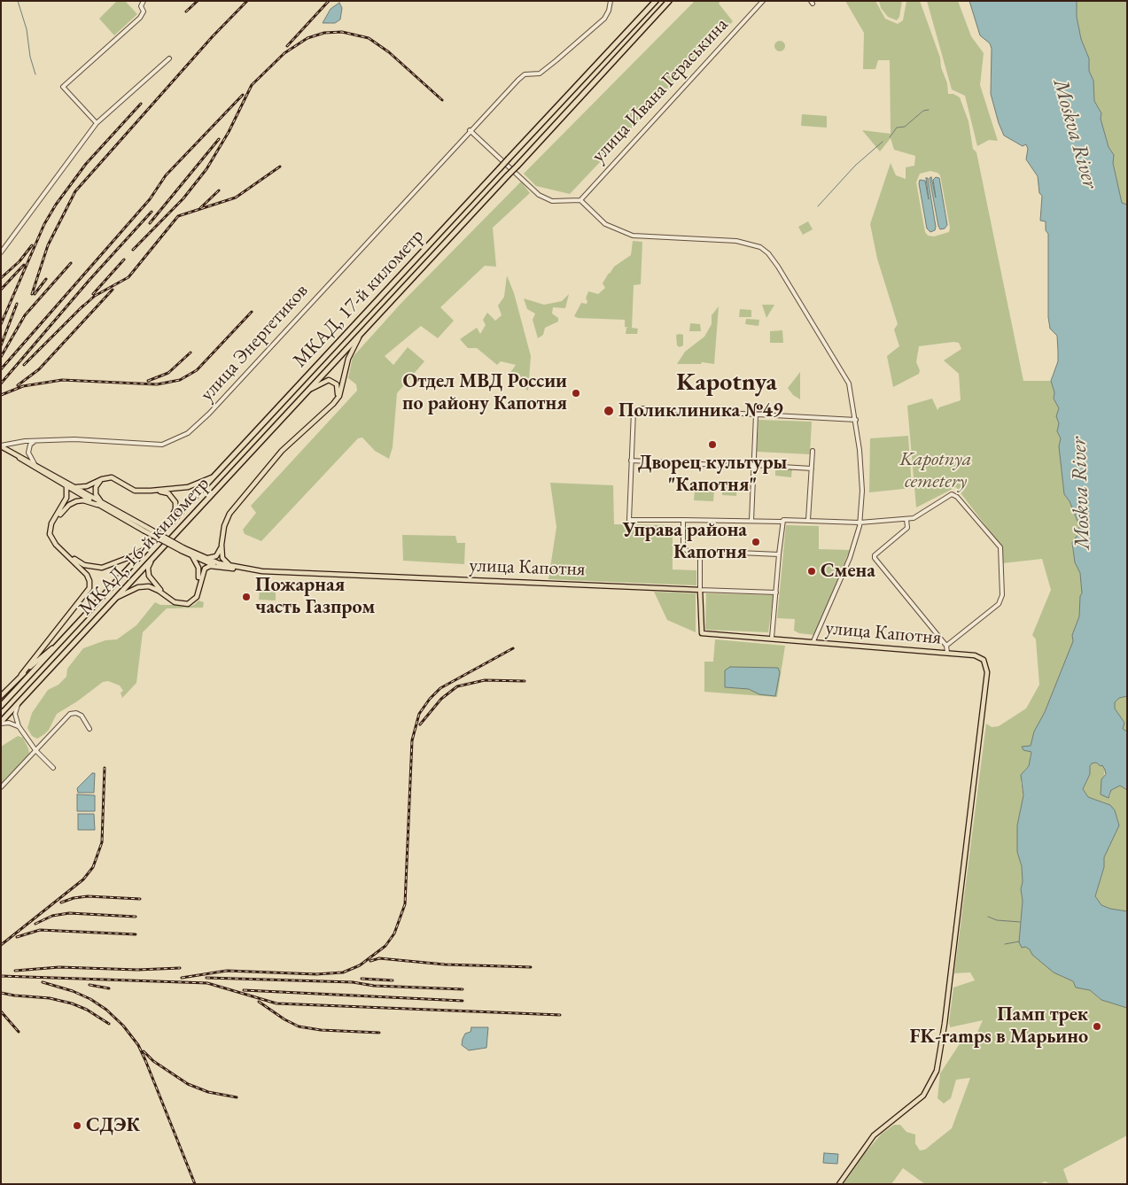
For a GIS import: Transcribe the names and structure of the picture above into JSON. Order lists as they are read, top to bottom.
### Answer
{
  "streets": {
    "highway": ["МКАД, 17-й километр", "МКАД, 16-й километр"],
    "main road": ["улица Капотня"],
    "street": ["улица Ивана Гераськина", "улица Энергетиков"]
  },
  "crossings": [
    ["МКАД, 17-й километр", "МКАД, 16-й километр"]
  ],
  "districts": ["Kapotnya"],
  "water": ["Moskva River"],
  "parks": ["Kapotnya cemetery"],
  "places": [
    "Отдел МВД России по району Капотня",
    "Поликлиника №49",
    "Дворец культуры \"Капотня\"",
    "Управа района Капотня",
    "Смена",
    "Пожарная часть Газпром",
    "Памп трек FK-ramps в Марьино",
    "СДЭК"
  ]
}
